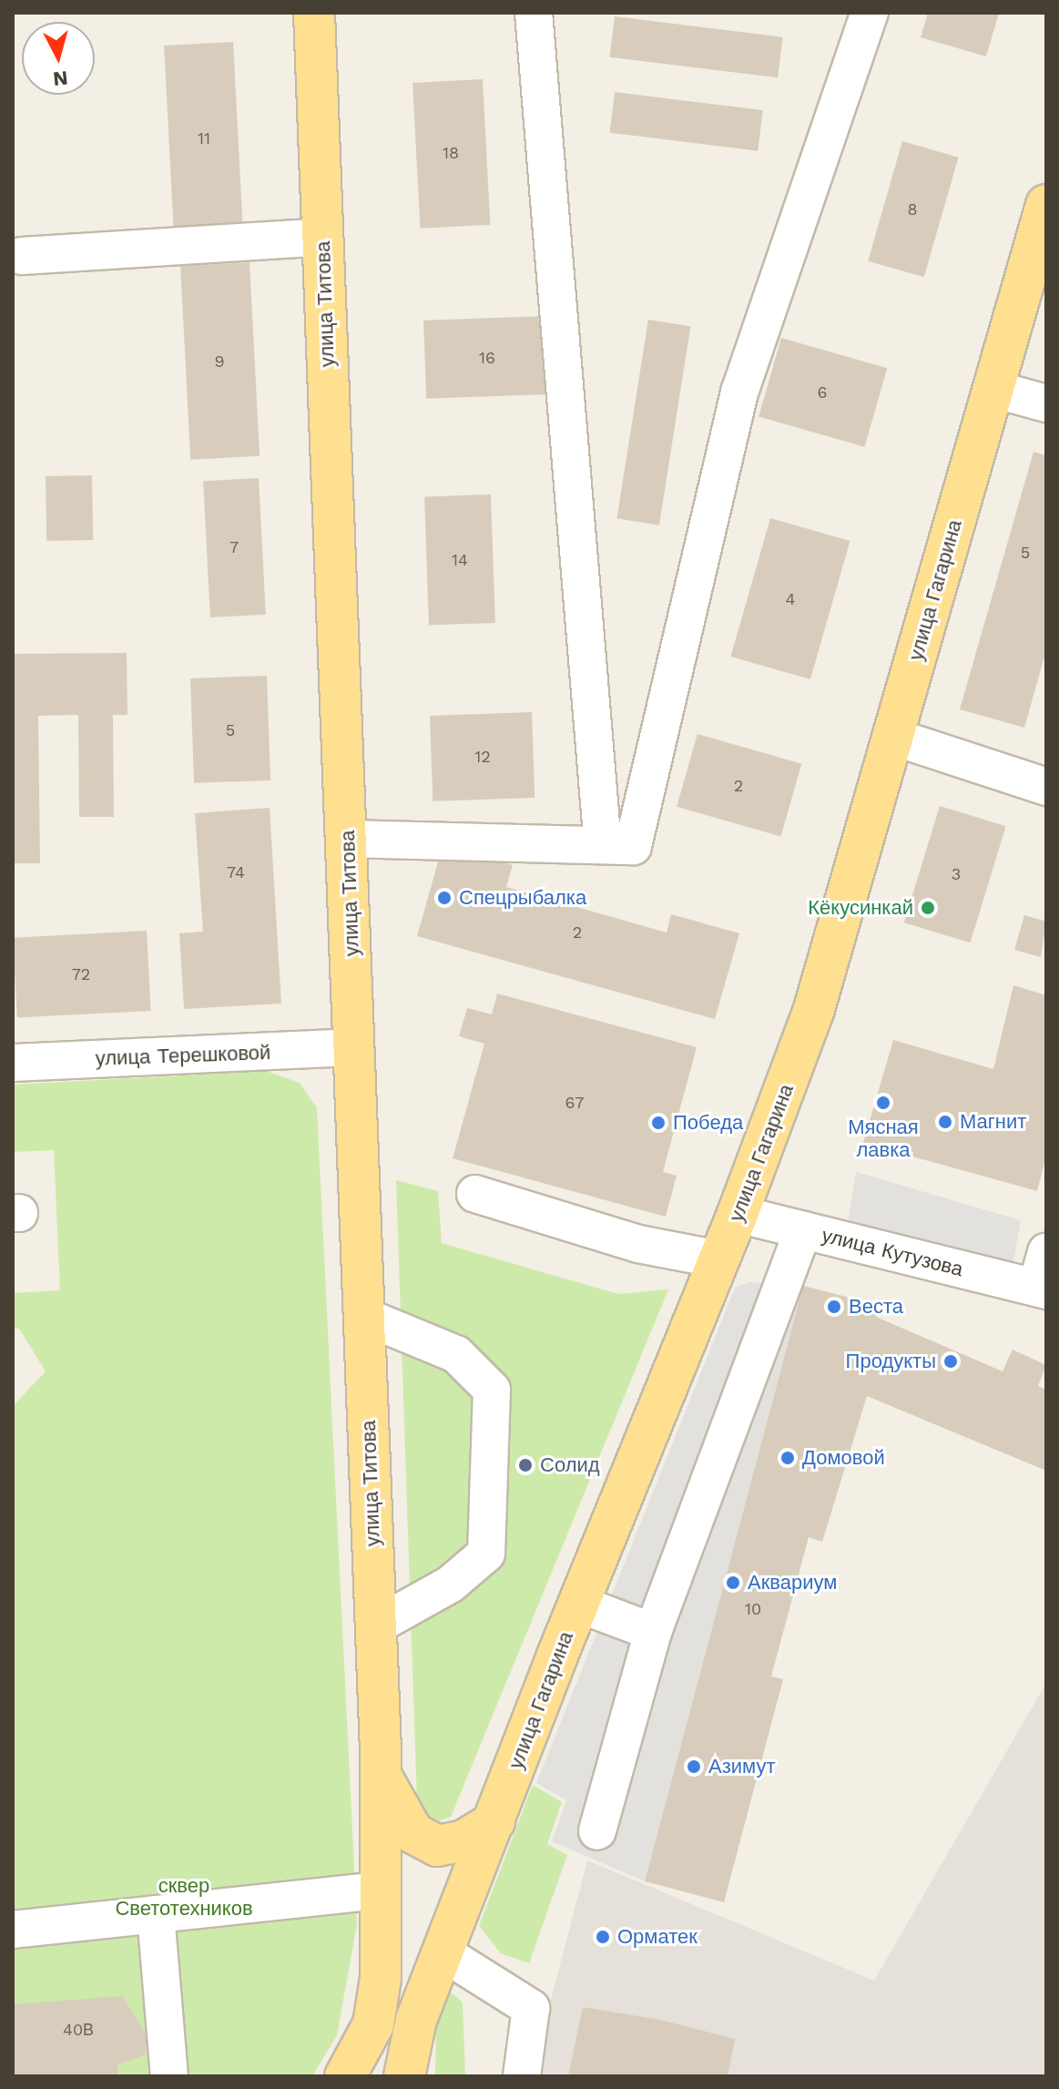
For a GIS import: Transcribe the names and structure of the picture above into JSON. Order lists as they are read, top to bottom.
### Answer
{
  "streets": {
    "main road": ["улица Титова", "улица Гагарина"],
    "street": ["улица Терешковой", "улица Кутузова"]
  },
  "crossings": [
    ["улица Титова", "улица Гагарина"],
    ["улица Титова", "улица Терешковой"],
    ["улица Гагарина", "улица Кутузова"]
  ],
  "parks": ["сквер Светотехников"],
  "places": [
    "Спецрыбалка",
    "Кёкусинкай",
    "Мясная лавка",
    "Магнит",
    "Победа",
    "Веста",
    "Продукты",
    "Домовой",
    "Солид",
    "Аквариум",
    "Азимут",
    "Орматек"
  ],
  "house_numbers": [
    "11",
    "18",
    "8",
    "16",
    "9",
    "6",
    "7",
    "5",
    "14",
    "4",
    "5",
    "12",
    "2",
    "74",
    "3",
    "2",
    "72",
    "67",
    "10",
    "40В"
  ],
  "north": "bottom"
}
